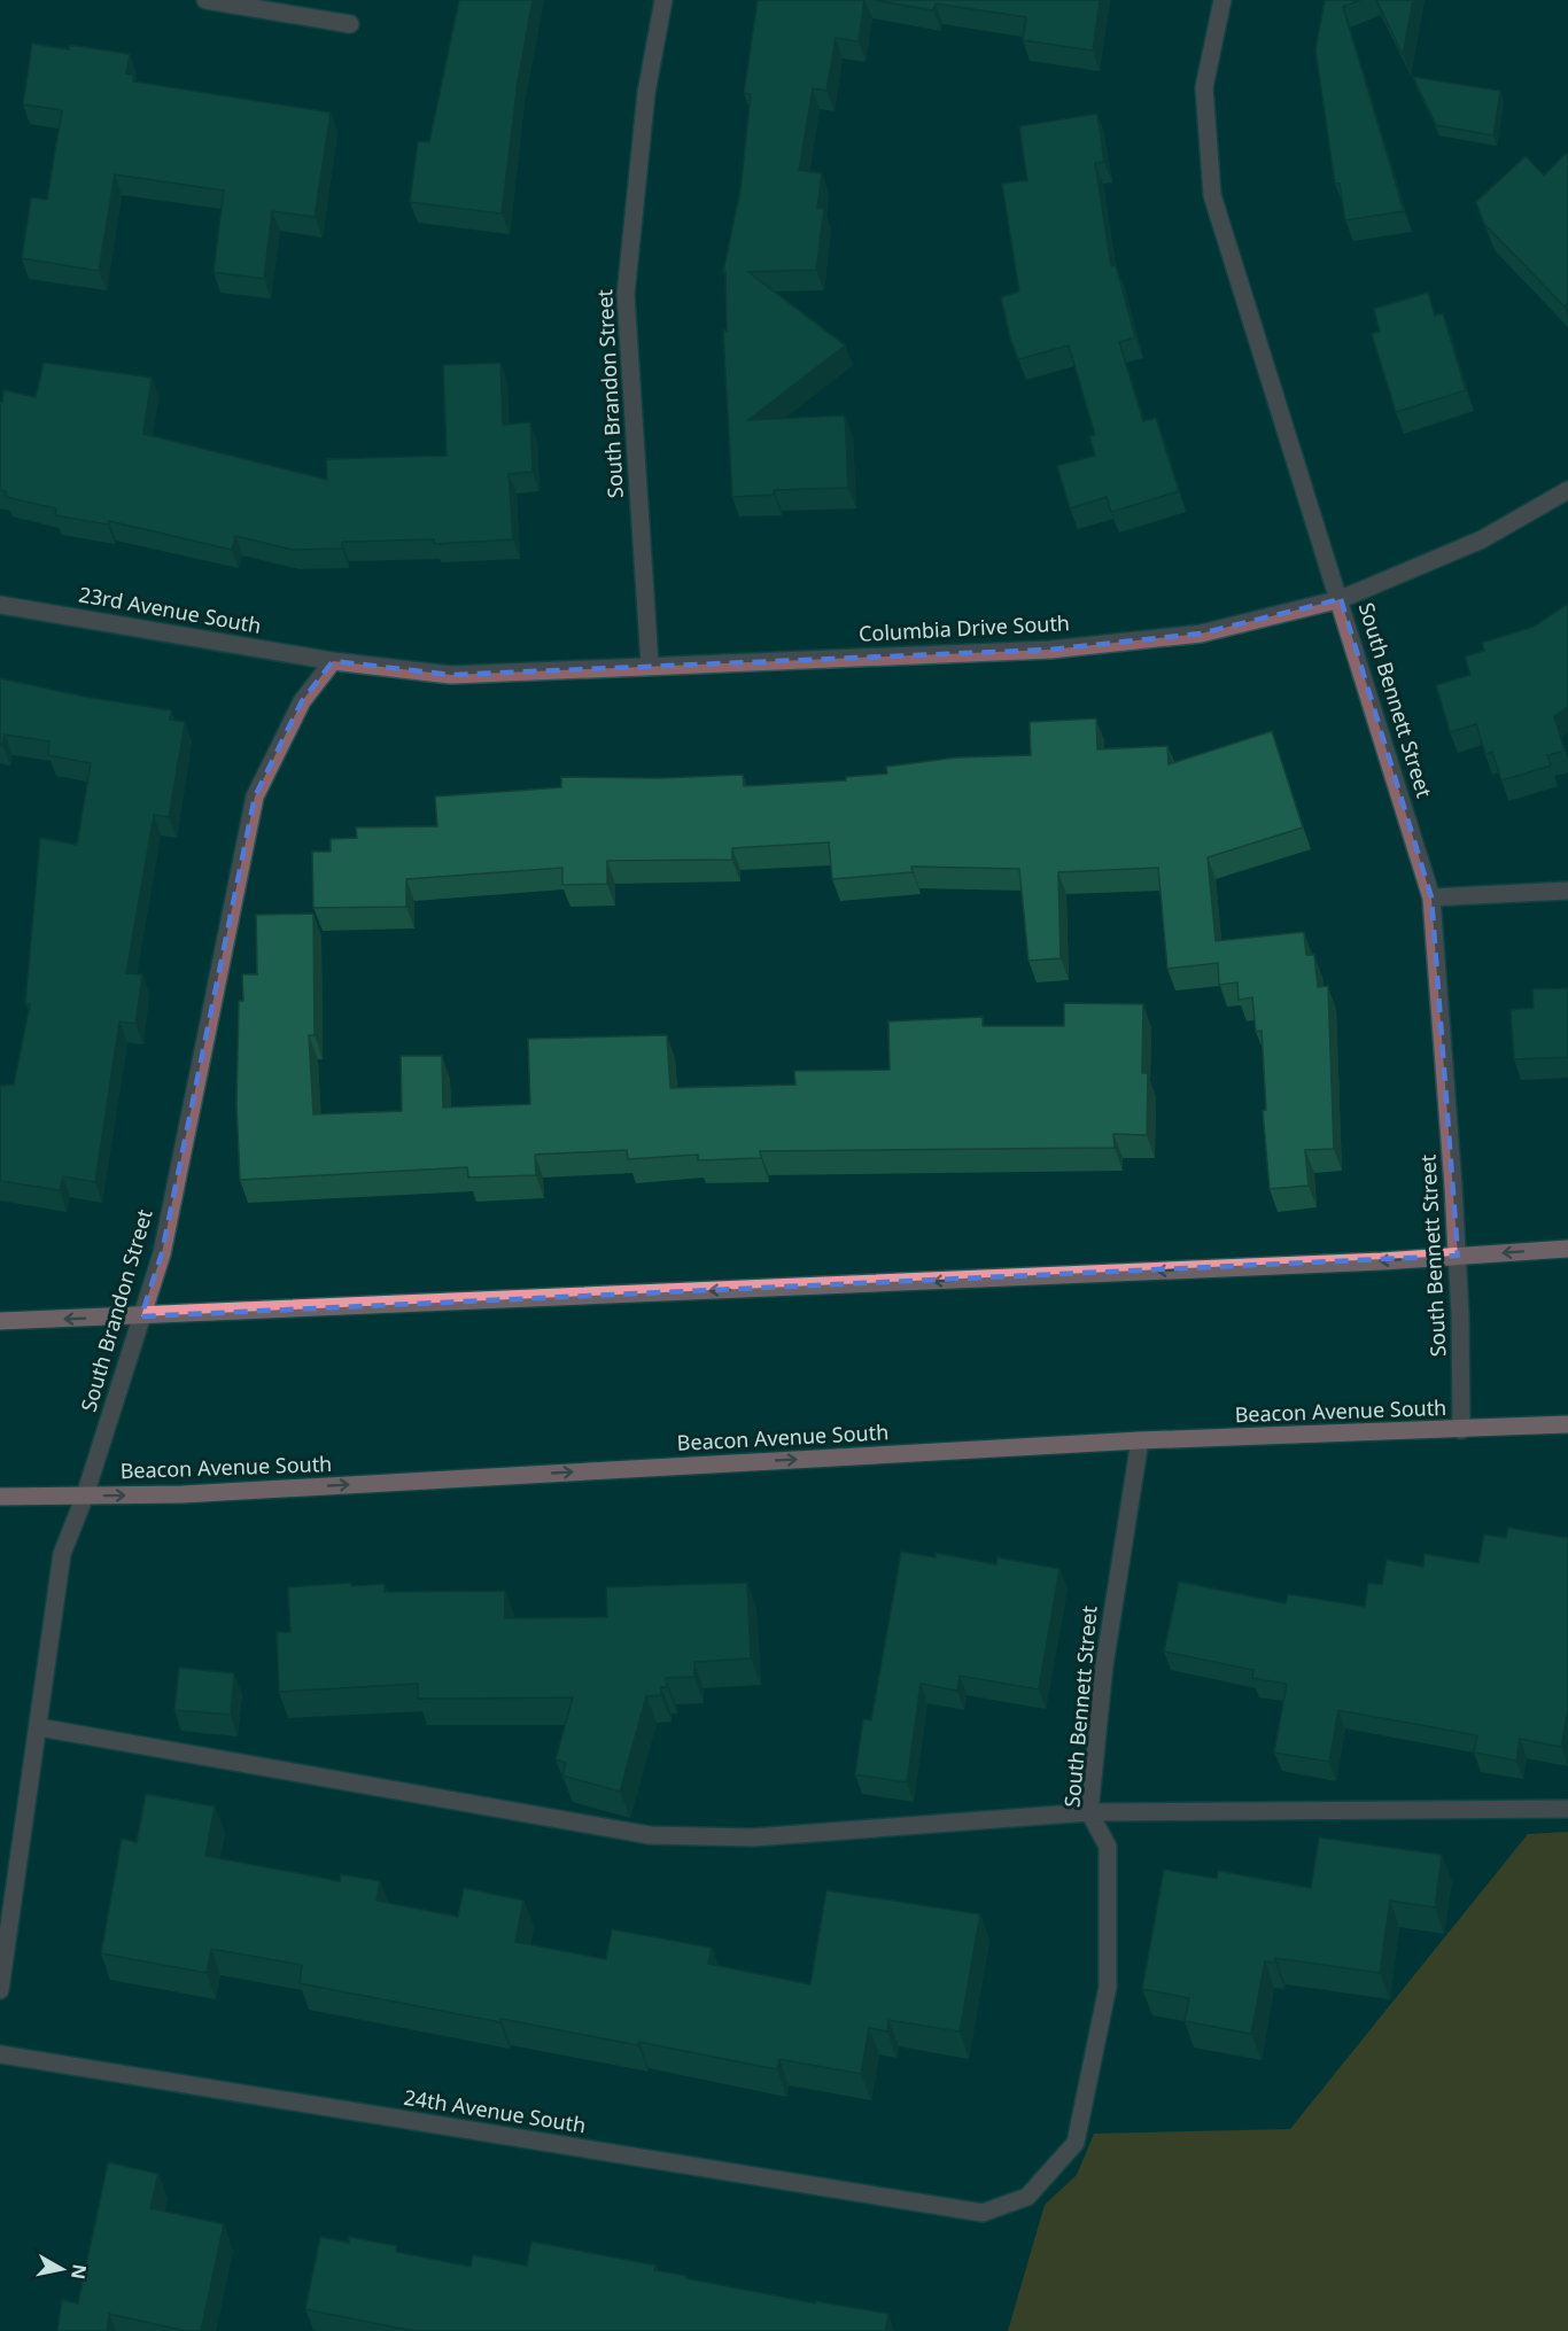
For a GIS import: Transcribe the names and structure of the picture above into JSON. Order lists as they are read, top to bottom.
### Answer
{
  "streets": {
    "main road": ["Beacon Avenue South"],
    "street": [
      "South Brandon Street",
      "23rd Avenue South",
      "Columbia Drive South",
      "South Bennett Street",
      "24th Avenue South"
    ]
  },
  "crossings": [
    ["South Brandon Street", "23rd Avenue South"],
    ["South Brandon Street", "Columbia Drive South"],
    ["South Brandon Street", "Beacon Avenue South"],
    ["23rd Avenue South", "Columbia Drive South"],
    ["Columbia Drive South", "South Bennett Street"],
    ["South Bennett Street", "Beacon Avenue South"],
    ["South Bennett Street", "24th Avenue South"]
  ],
  "one_way": ["Beacon Avenue South"],
  "north": "right"
}
